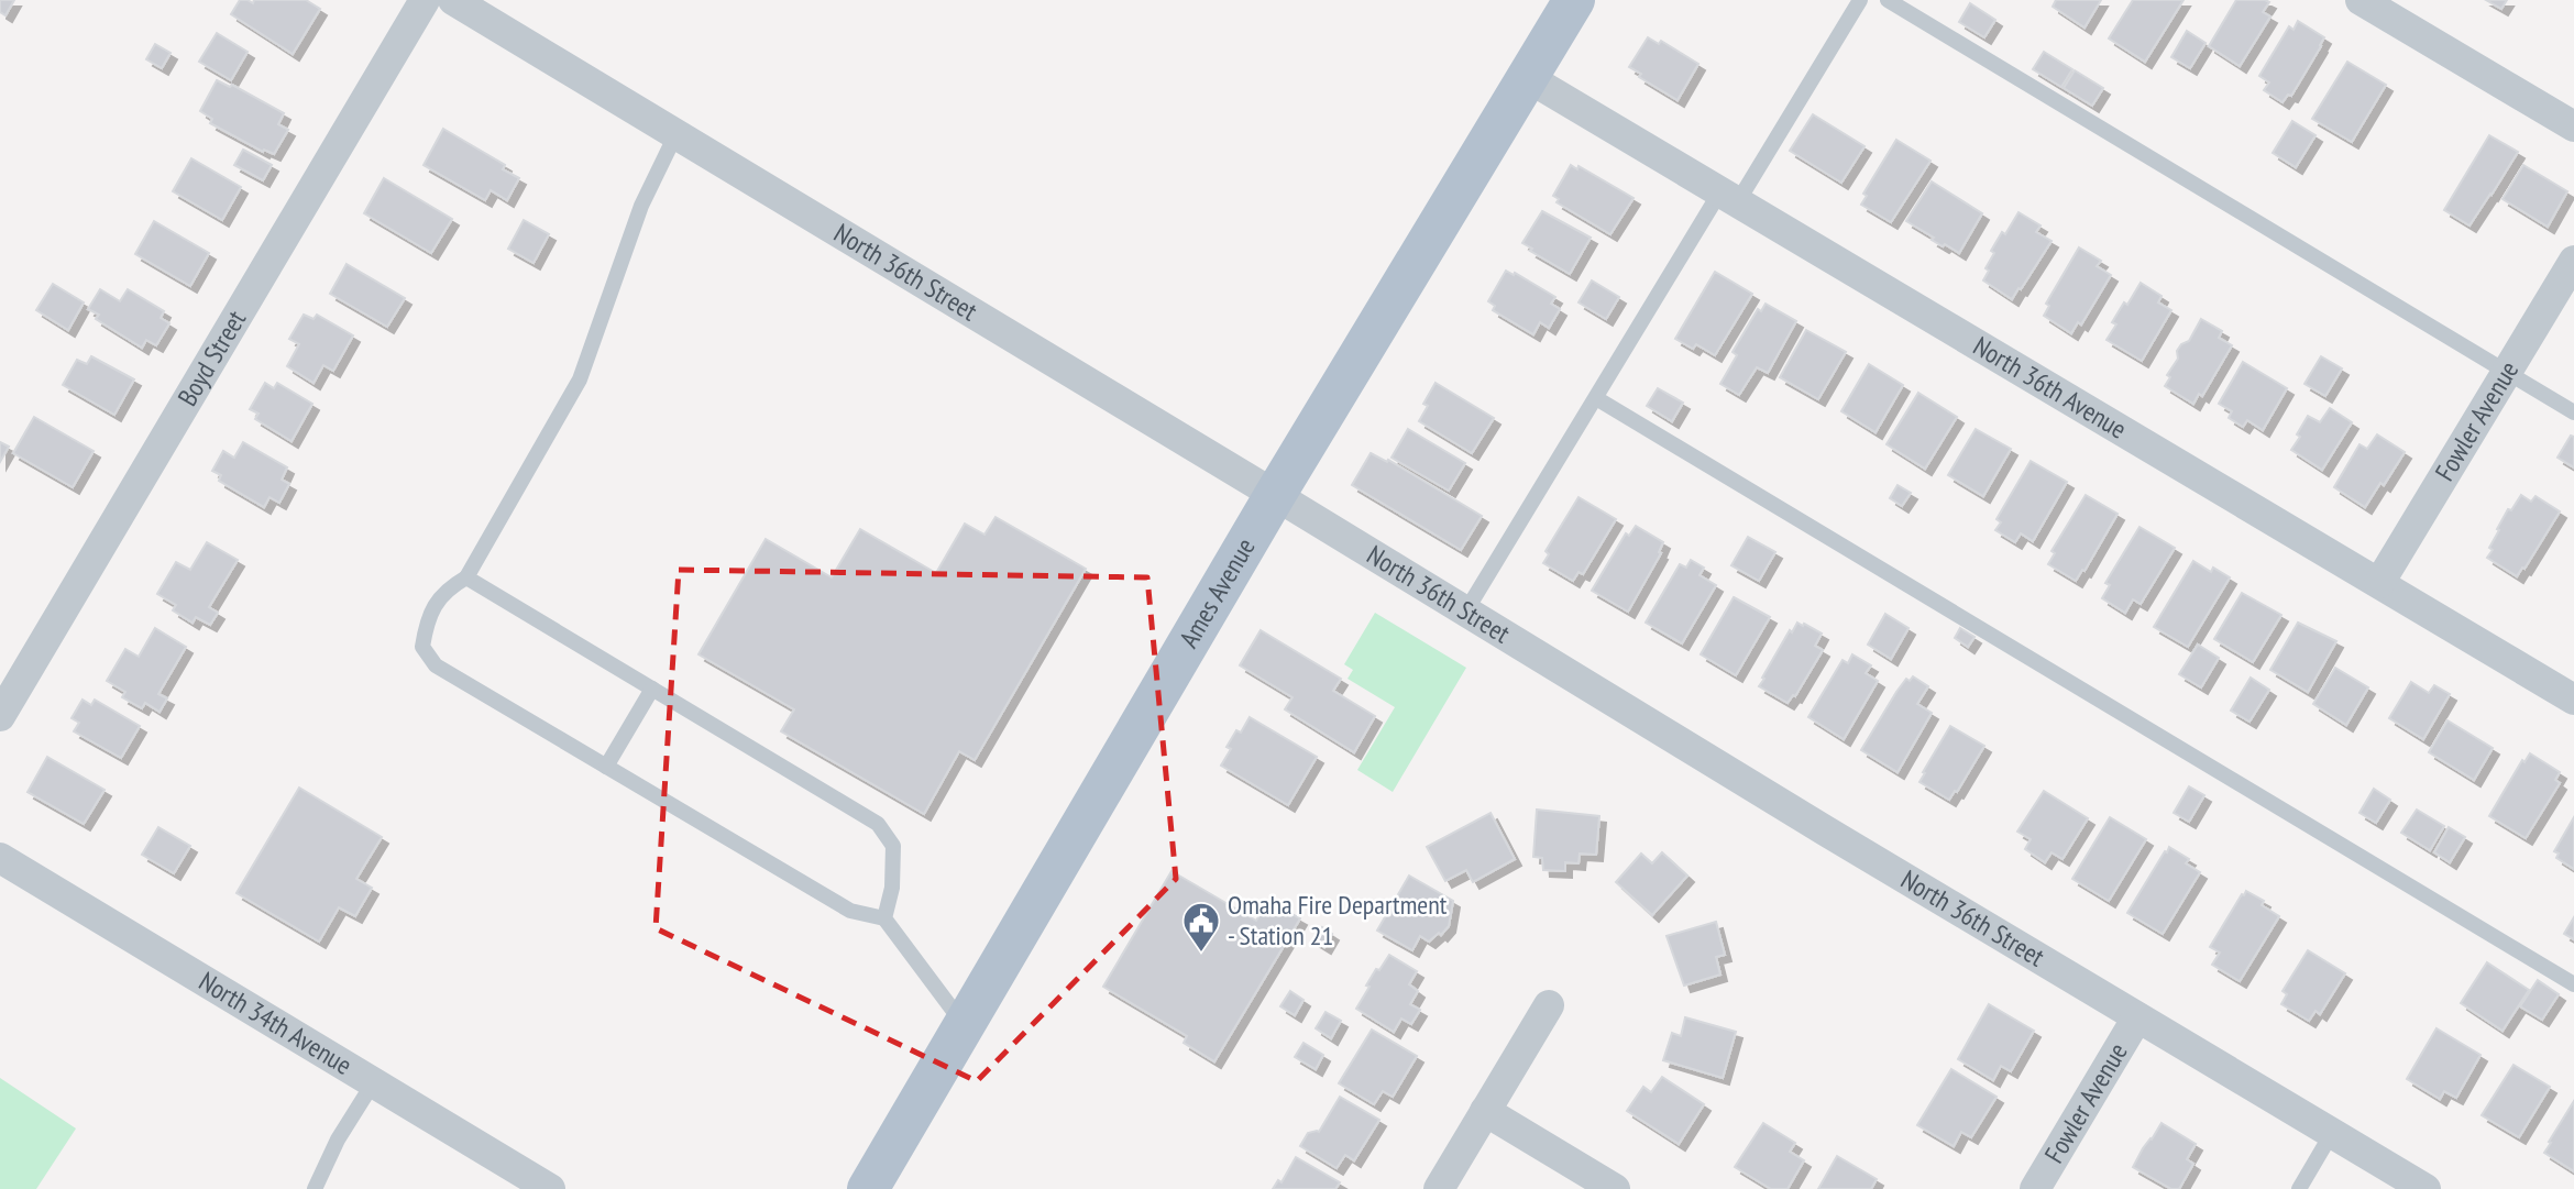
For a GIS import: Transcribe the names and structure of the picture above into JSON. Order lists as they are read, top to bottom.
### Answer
{
  "streets": {
    "main road": ["Ames Avenue"],
    "street": [
      "North 36th Street",
      "Boyd Street",
      "North 36th Avenue",
      "Fowler Avenue",
      "North 34th Avenue"
    ]
  },
  "crossings": [
    ["North 36th Street", "Fowler Avenue"],
    ["North 36th Street", "Ames Avenue"],
    ["North 36th Avenue", "Fowler Avenue"],
    ["North 36th Avenue", "Ames Avenue"]
  ],
  "places": {
    "public building": ["Omaha Fire Department - Station 21"]
  }
}
